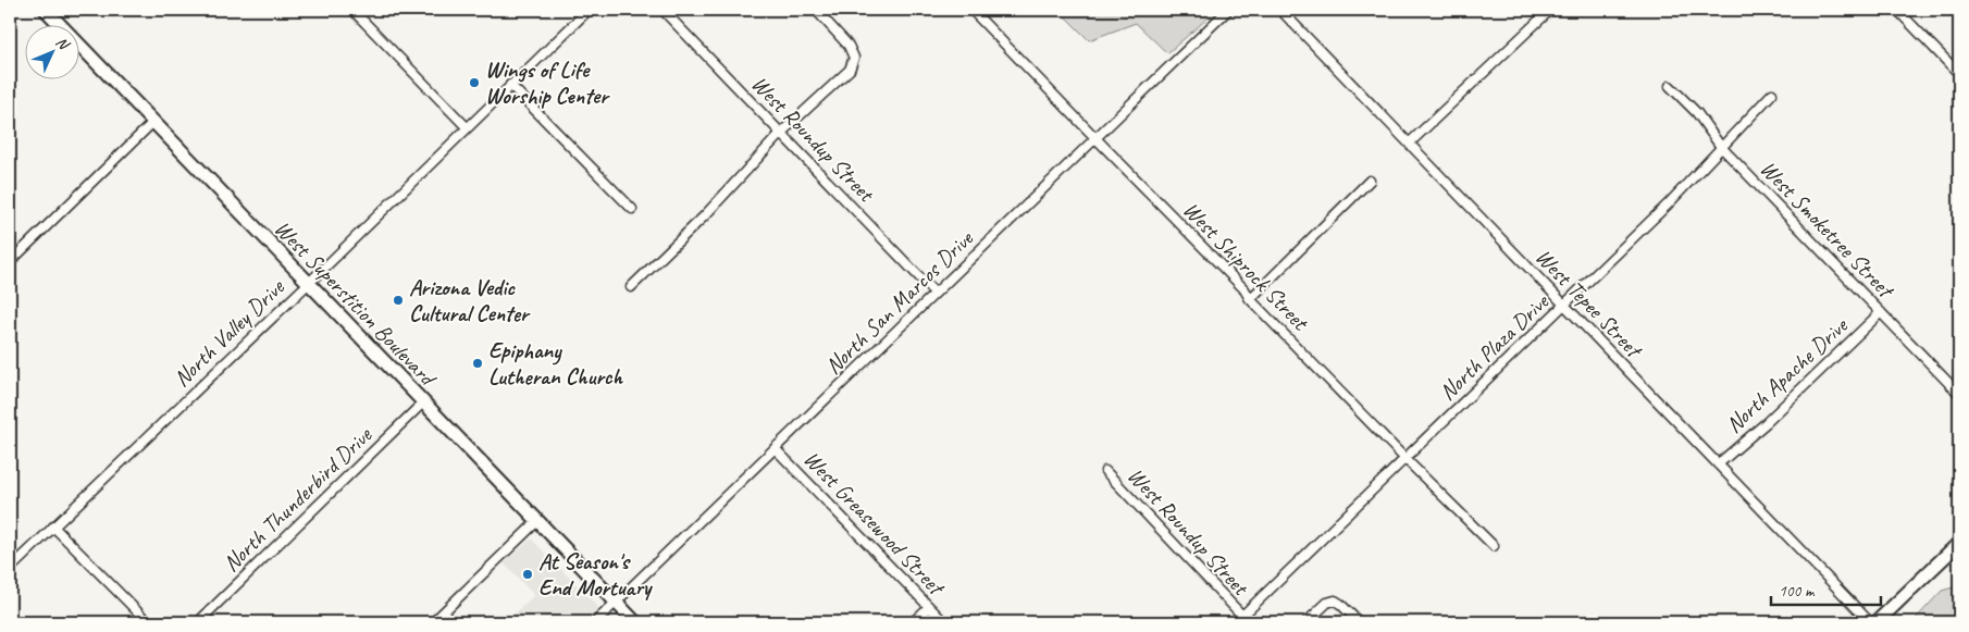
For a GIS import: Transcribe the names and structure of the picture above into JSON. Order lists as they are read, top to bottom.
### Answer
{
  "streets": {
    "main road": ["West Superstition Boulevard"],
    "street": [
      "West Roundup Street",
      "West Smoketree Street",
      "West Shiprock Street",
      "North San Marcos Drive",
      "West Tepee Street",
      "North Valley Drive",
      "North Plaza Drive",
      "North Apache Drive",
      "North Thunderbird Drive",
      "West Greasewood Street"
    ]
  },
  "crossings": [
    ["West Roundup Street", "North San Marcos Drive"],
    ["West Roundup Street", "North Plaza Drive"],
    ["West Smoketree Street", "North Plaza Drive"],
    ["West Smoketree Street", "North Apache Drive"],
    ["West Shiprock Street", "North San Marcos Drive"],
    ["West Shiprock Street", "North Plaza Drive"],
    ["West Superstition Boulevard", "North San Marcos Drive"],
    ["West Superstition Boulevard", "North Valley Drive"],
    ["West Superstition Boulevard", "North Thunderbird Drive"],
    ["North San Marcos Drive", "West Greasewood Street"],
    ["West Tepee Street", "North Plaza Drive"],
    ["West Tepee Street", "North Apache Drive"]
  ],
  "places": [
    "Wings of Life Worship Center",
    "Arizona Vedic Cultural Center",
    "Epiphany Lutheran Church",
    "At Season's End Mortuary"
  ],
  "scale_bar": "100 m",
  "north": "top right"
}
